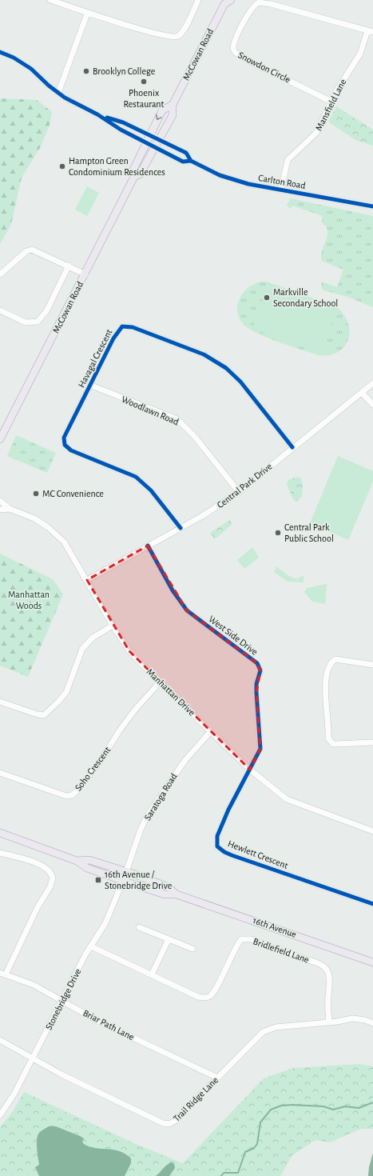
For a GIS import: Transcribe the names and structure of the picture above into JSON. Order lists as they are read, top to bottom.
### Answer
{
  "streets": {
    "main road": ["McCowan Road", "16th Avenue"],
    "street": [
      "Snowdon Circle",
      "Mansfield Lane",
      "Carlton Road",
      "Havagal Crescent",
      "Woodlawn Road",
      "Central Park Drive",
      "West Side Drive",
      "Manhattan Drive",
      "Soho Crescent",
      "Saratoga Road",
      "Hewlett Crescent",
      "Bridlefield Lane",
      "Stonebridge Drive",
      "Briar Path Lane",
      "Trail Ridge Lane"
    ]
  },
  "crossings": [
    ["McCowan Road", "Carlton Road"],
    ["Snowdon Circle", "Mansfield Lane"],
    ["Mansfield Lane", "Carlton Road"],
    ["Havagal Crescent", "Woodlawn Road"],
    ["Havagal Crescent", "Central Park Drive"],
    ["Woodlawn Road", "Central Park Drive"],
    ["Central Park Drive", "West Side Drive"],
    ["Central Park Drive", "Manhattan Drive"],
    ["West Side Drive", "Manhattan Drive"],
    ["West Side Drive", "Hewlett Crescent"],
    ["Manhattan Drive", "Soho Crescent"],
    ["Manhattan Drive", "Saratoga Road"],
    ["Manhattan Drive", "Hewlett Crescent"],
    ["Saratoga Road", "16th Avenue"],
    ["Saratoga Road", "Stonebridge Drive"],
    ["16th Avenue", "Stonebridge Drive"],
    ["Bridlefield Lane", "Stonebridge Drive"],
    ["Bridlefield Lane", "Trail Ridge Lane"],
    ["Stonebridge Drive", "Briar Path Lane"],
    ["Stonebridge Drive", "Trail Ridge Lane"],
    ["Briar Path Lane", "Trail Ridge Lane"]
  ],
  "parks": ["Manhattan Woods"],
  "places": {
    "other": [
      "Brooklyn College",
      "Phoenix Restaurant",
      "Hampton Green Condominium Residences",
      "Markville Secondary School",
      "MC Convenience",
      "Central Park Public School"
    ],
    "transit": ["16th Avenue / Stonebridge Drive"]
  }
}
